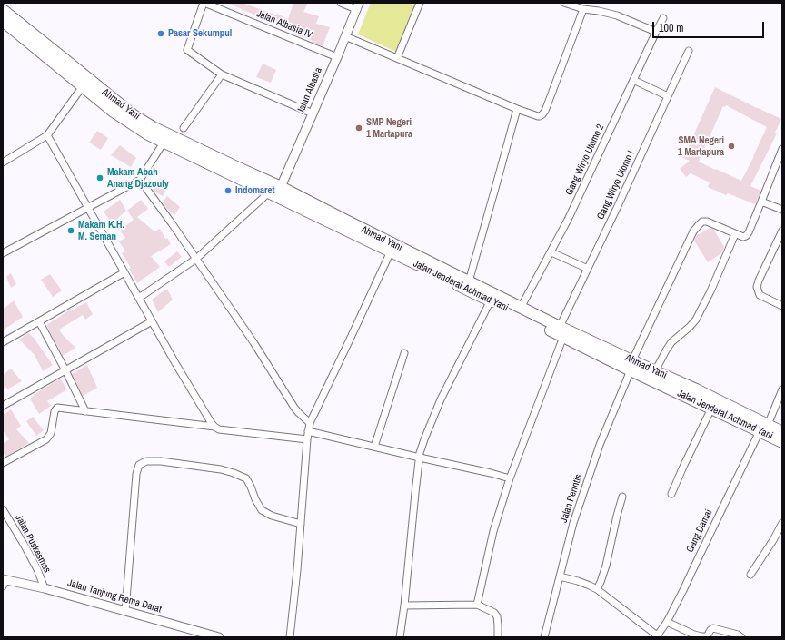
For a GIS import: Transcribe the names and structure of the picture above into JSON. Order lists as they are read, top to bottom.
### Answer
{
  "streets": {
    "highway": ["Ahmad Yani", "Jalan Jenderal Achmad Yani"],
    "street": [
      "Jalan Albasia IV",
      "Jalan Albasia",
      "Gang Wiryo Utomo 2",
      "Gang Wiryo Utomo I",
      "Jalan Perintis",
      "Gang Damai",
      "Jalan Puskesmas",
      "Jalan Tanjung Rema Darat"
    ]
  },
  "crossings": [
    ["Jalan Albasia IV", "Jalan Albasia"],
    ["Jalan Albasia", "Ahmad Yani"],
    ["Ahmad Yani", "Gang Wiryo Utomo 2"],
    ["Ahmad Yani", "Gang Wiryo Utomo I"],
    ["Ahmad Yani", "Jalan Jenderal Achmad Yani"],
    ["Ahmad Yani", "Jalan Perintis"],
    ["Ahmad Yani", "Gang Damai"],
    ["Gang Wiryo Utomo I", "Jalan Jenderal Achmad Yani"],
    ["Jalan Jenderal Achmad Yani", "Jalan Perintis"],
    ["Jalan Jenderal Achmad Yani", "Gang Damai"],
    ["Jalan Puskesmas", "Jalan Tanjung Rema Darat"]
  ],
  "places": [
    "Pasar Sekumpul",
    "SMP Negeri 1 Martapura",
    "SMA Negeri 1 Martapura",
    "Makam Abah Anang Djazouly",
    "Indomaret",
    "Makam K.H. M. Seman"
  ],
  "scale_bar": "100 m"
}
